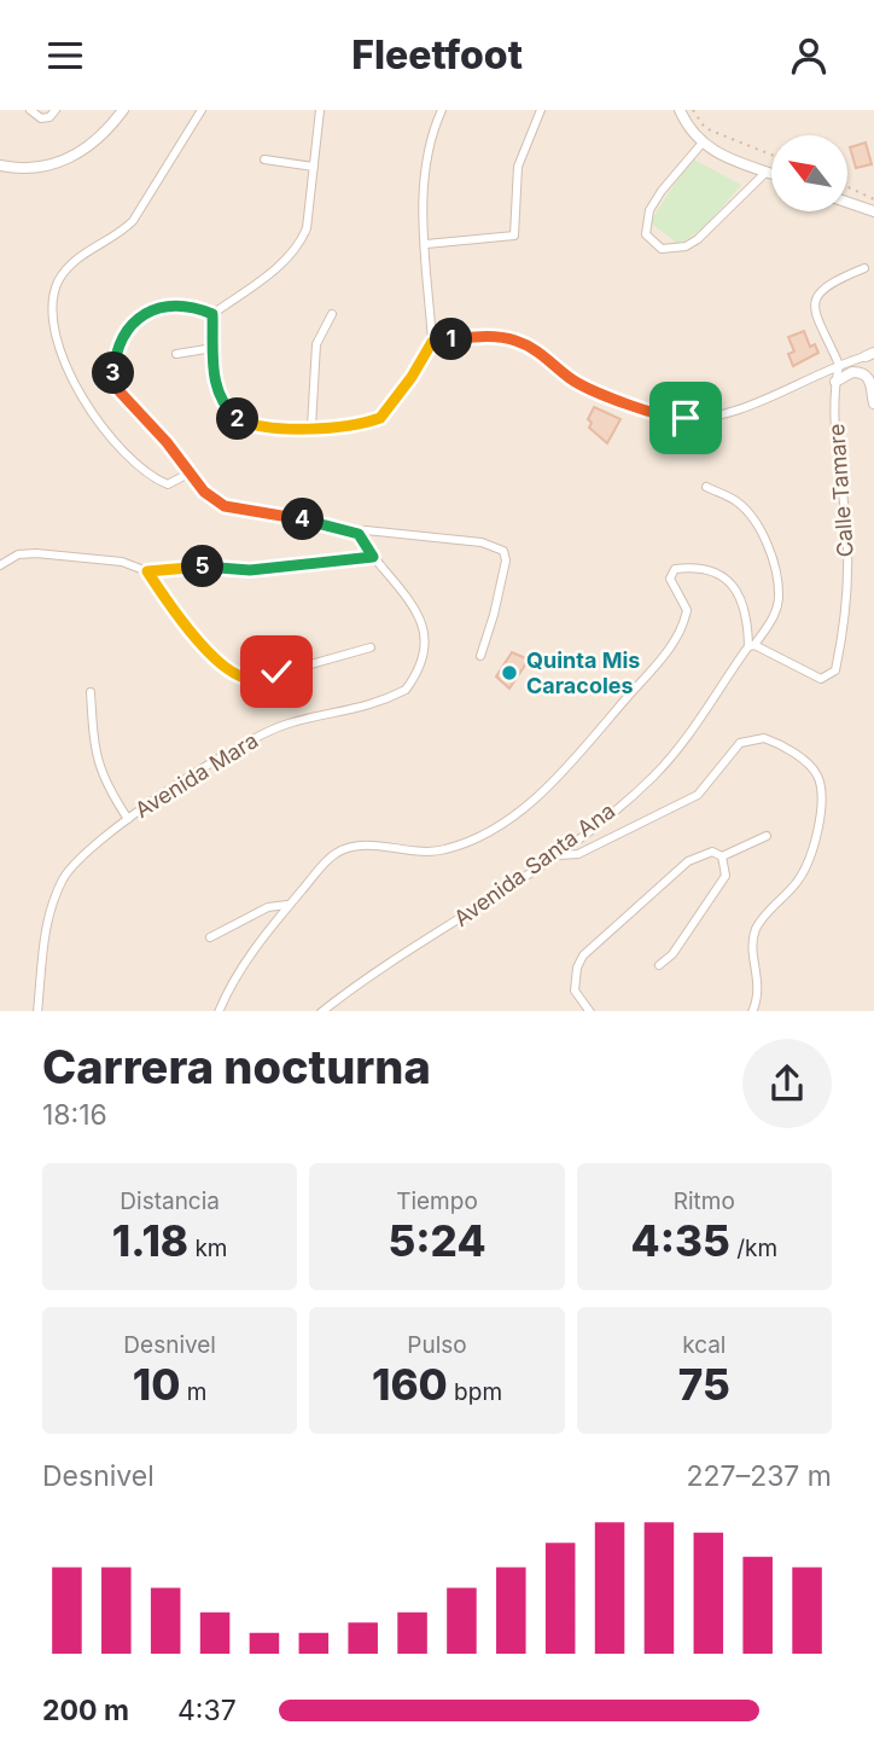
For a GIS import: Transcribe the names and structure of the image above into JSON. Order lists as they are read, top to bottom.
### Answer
{
  "streets": {
    "street": ["Calle Tamare", "Avenida Mara", "Avenida Santa Ana"]
  },
  "crossings": [
    ["Calle Tamare", "Avenida Santa Ana"]
  ],
  "places": ["Quinta Mis Caracoles"],
  "north": "top left",
  "page": {
    "header": "Fleetfoot",
    "pins": [
      "1",
      "3",
      "2",
      "4",
      "5"
    ],
    "heading": ["Carrera nocturna", "18:16"],
    "stats": [
      ["Distancia", "1.18 km"],
      ["Tiempo", "5:24"],
      ["Ritmo", "4:35 /km"],
      ["Desnivel", "10 m"],
      ["Pulso", "160 bpm"],
      ["kcal", "75"]
    ],
    "chart": ["Desnivel", "227–237 m"],
    "list": [
      {
        "name": "200 m",
        "note": "4:37"
      }
    ]
  }
}
